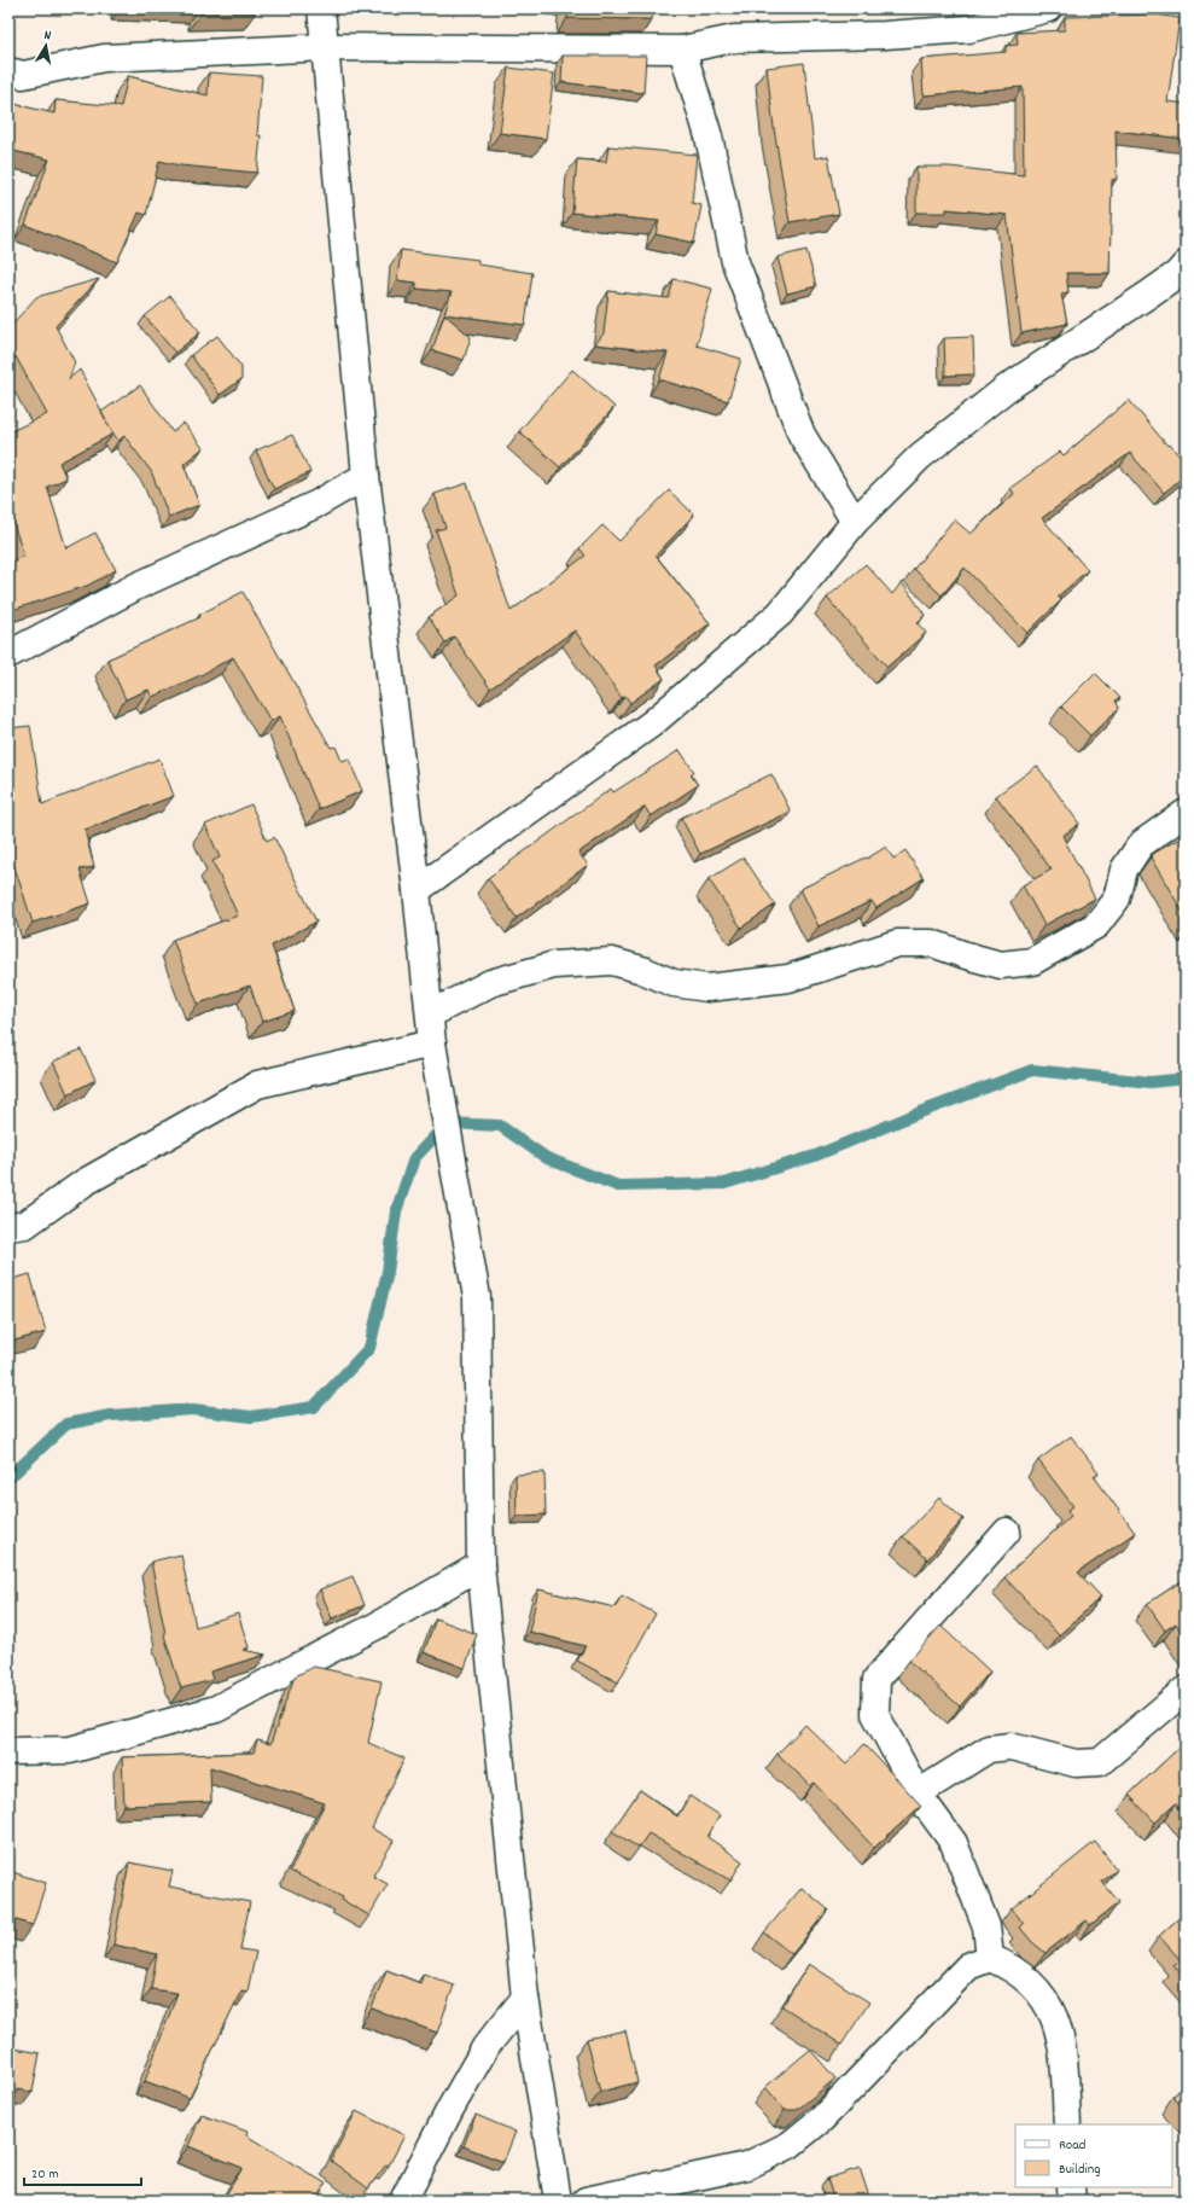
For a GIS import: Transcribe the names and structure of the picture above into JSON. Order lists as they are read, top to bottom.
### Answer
{
  "legend": ["Road", "Building"],
  "scale_bar": "20 m",
  "north": "top"
}
